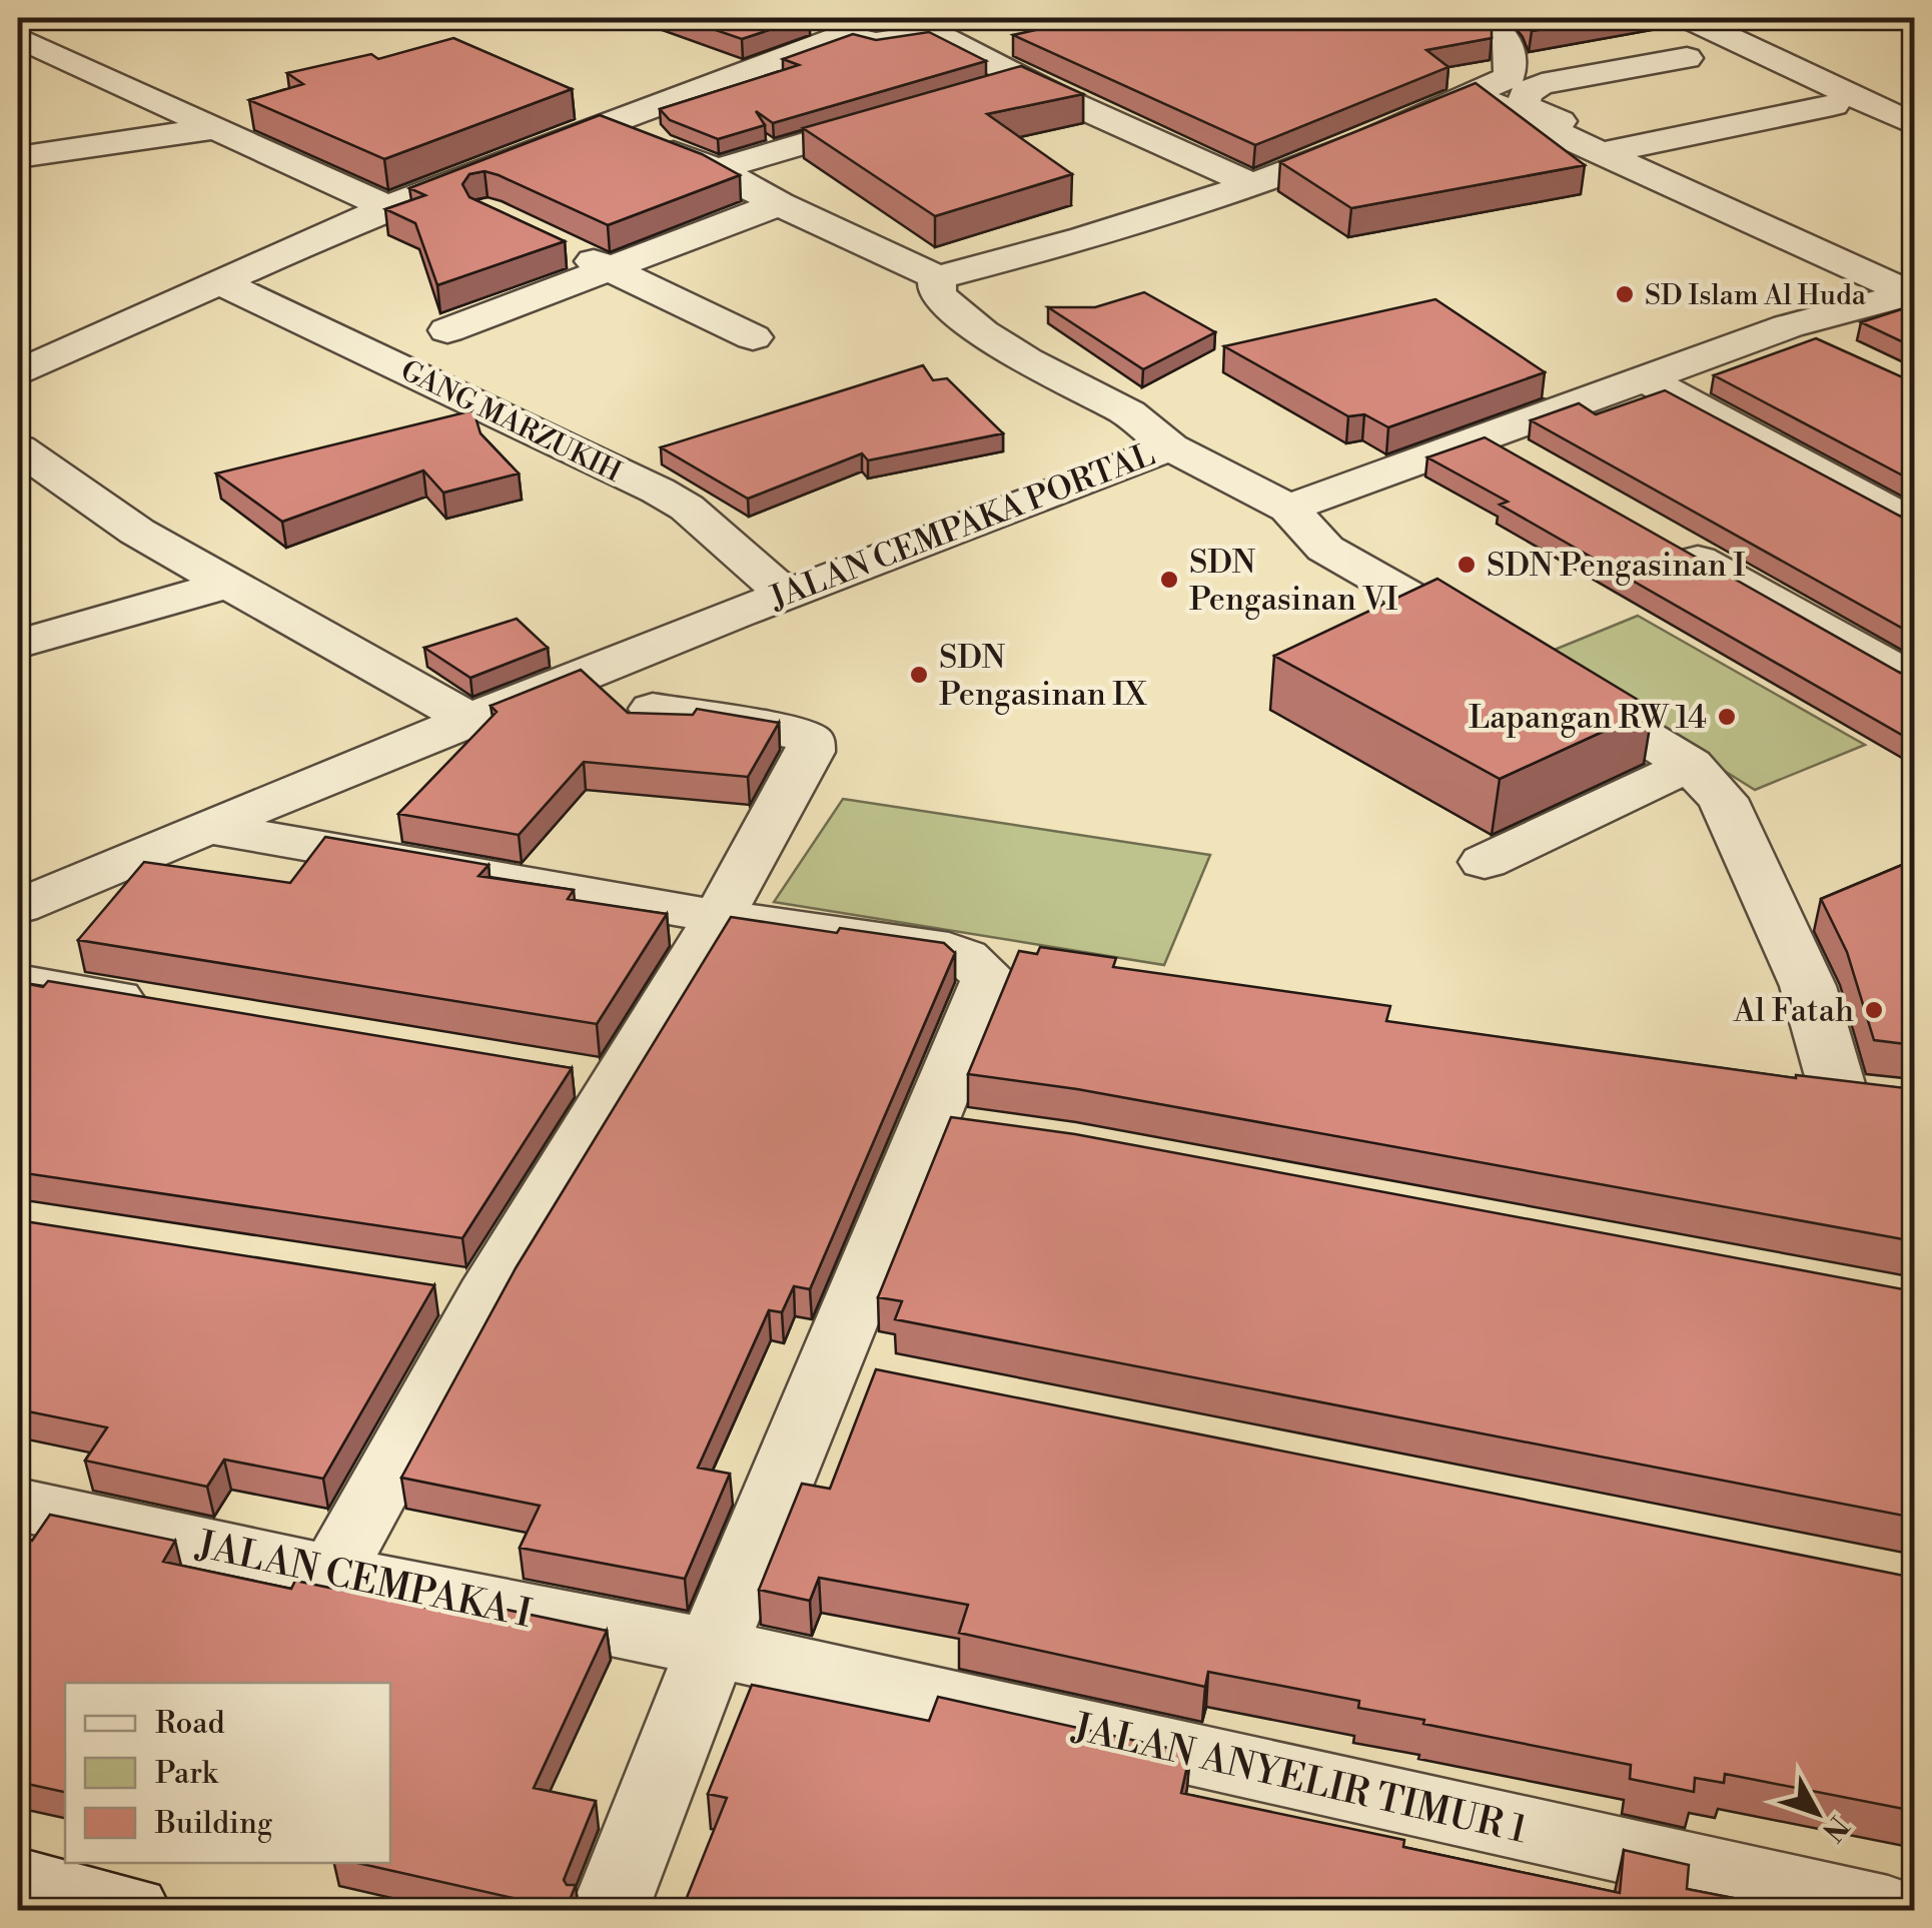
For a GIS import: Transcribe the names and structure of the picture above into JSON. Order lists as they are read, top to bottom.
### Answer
{
  "streets": {
    "street": [
      "GANG MARZUKIH",
      "JALAN CEMPAKA PORTAL",
      "JALAN CEMPAKA I",
      "JALAN ANYELIR TIMUR 1"
    ]
  },
  "crossings": [
    ["GANG MARZUKIH", "JALAN CEMPAKA PORTAL"],
    ["JALAN CEMPAKA I", "JALAN ANYELIR TIMUR 1"]
  ],
  "places": [
    "SD Islam Al Huda",
    "SDN Pengasinan I",
    "SDN Pengasinan VI",
    "SDN Pengasinan IX",
    "Lapangan RW 14",
    "Al Fatah"
  ],
  "legend": ["Road", "Park", "Building"],
  "north": "bottom right"
}
